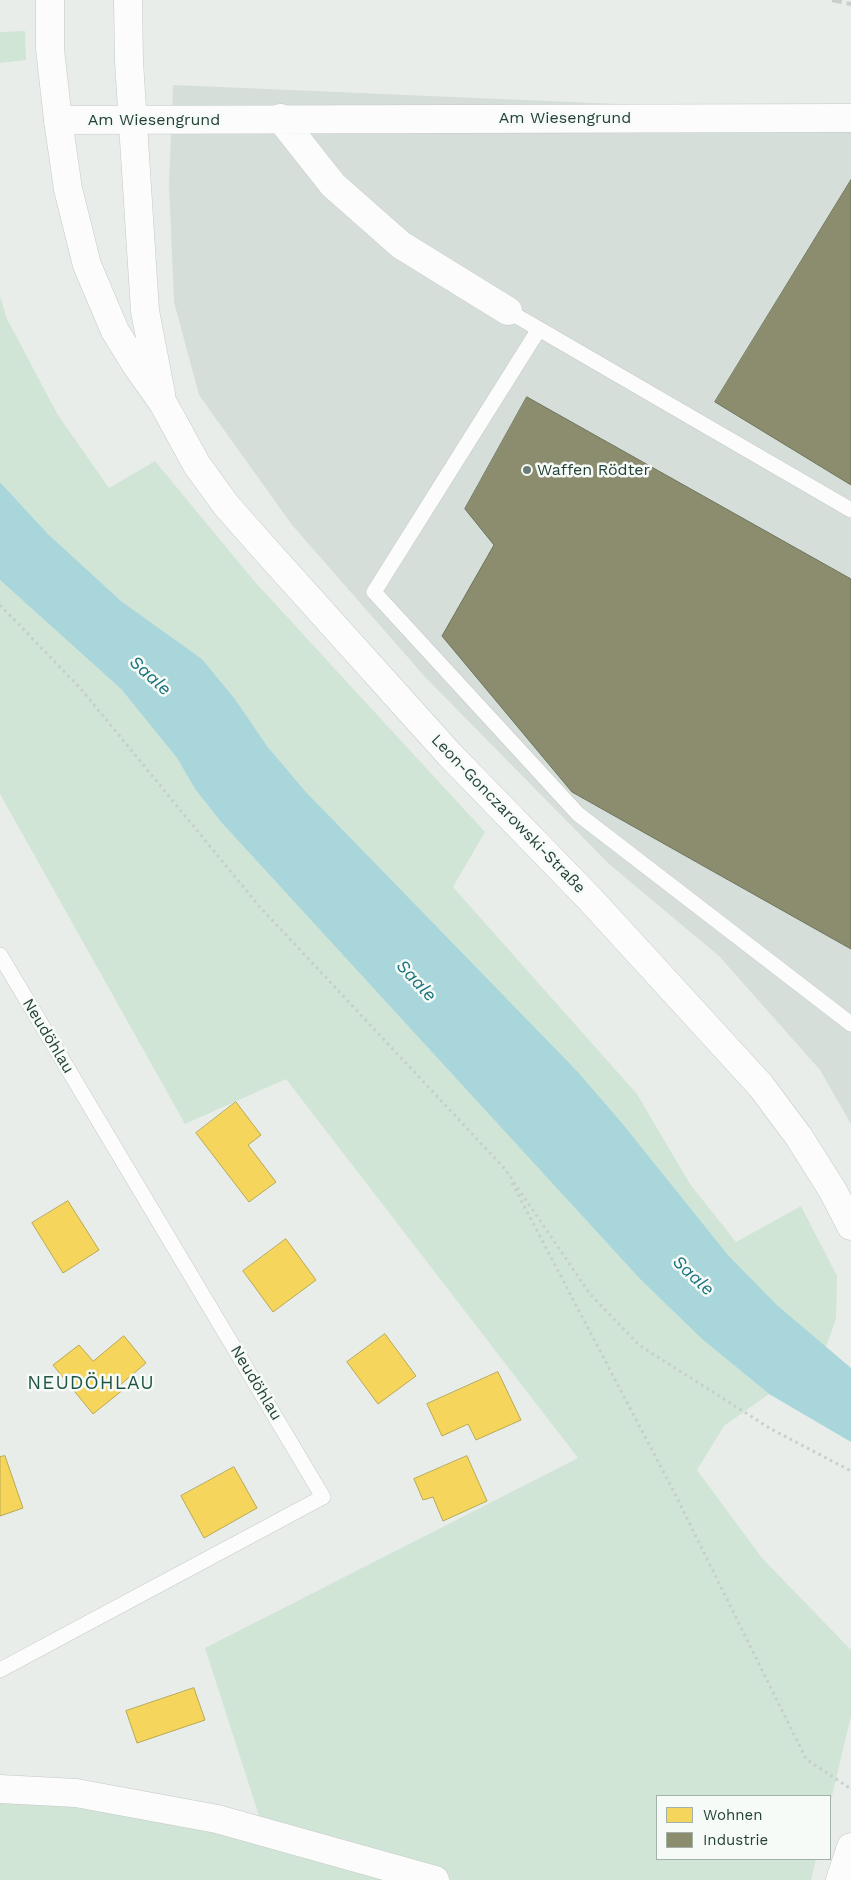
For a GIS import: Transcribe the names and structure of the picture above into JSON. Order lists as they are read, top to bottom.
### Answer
{
  "streets": {
    "street": ["Am Wiesengrund", "Leon-Gonczarowski-Straße"],
    "lane": ["Neudöhlau"]
  },
  "crossings": [
    ["Am Wiesengrund", "Leon-Gonczarowski-Straße"]
  ],
  "districts": ["NEUDÖHLAU"],
  "water": ["Saale"],
  "places": ["Waffen Rödter"],
  "legend": ["Wohnen", "Industrie"]
}
